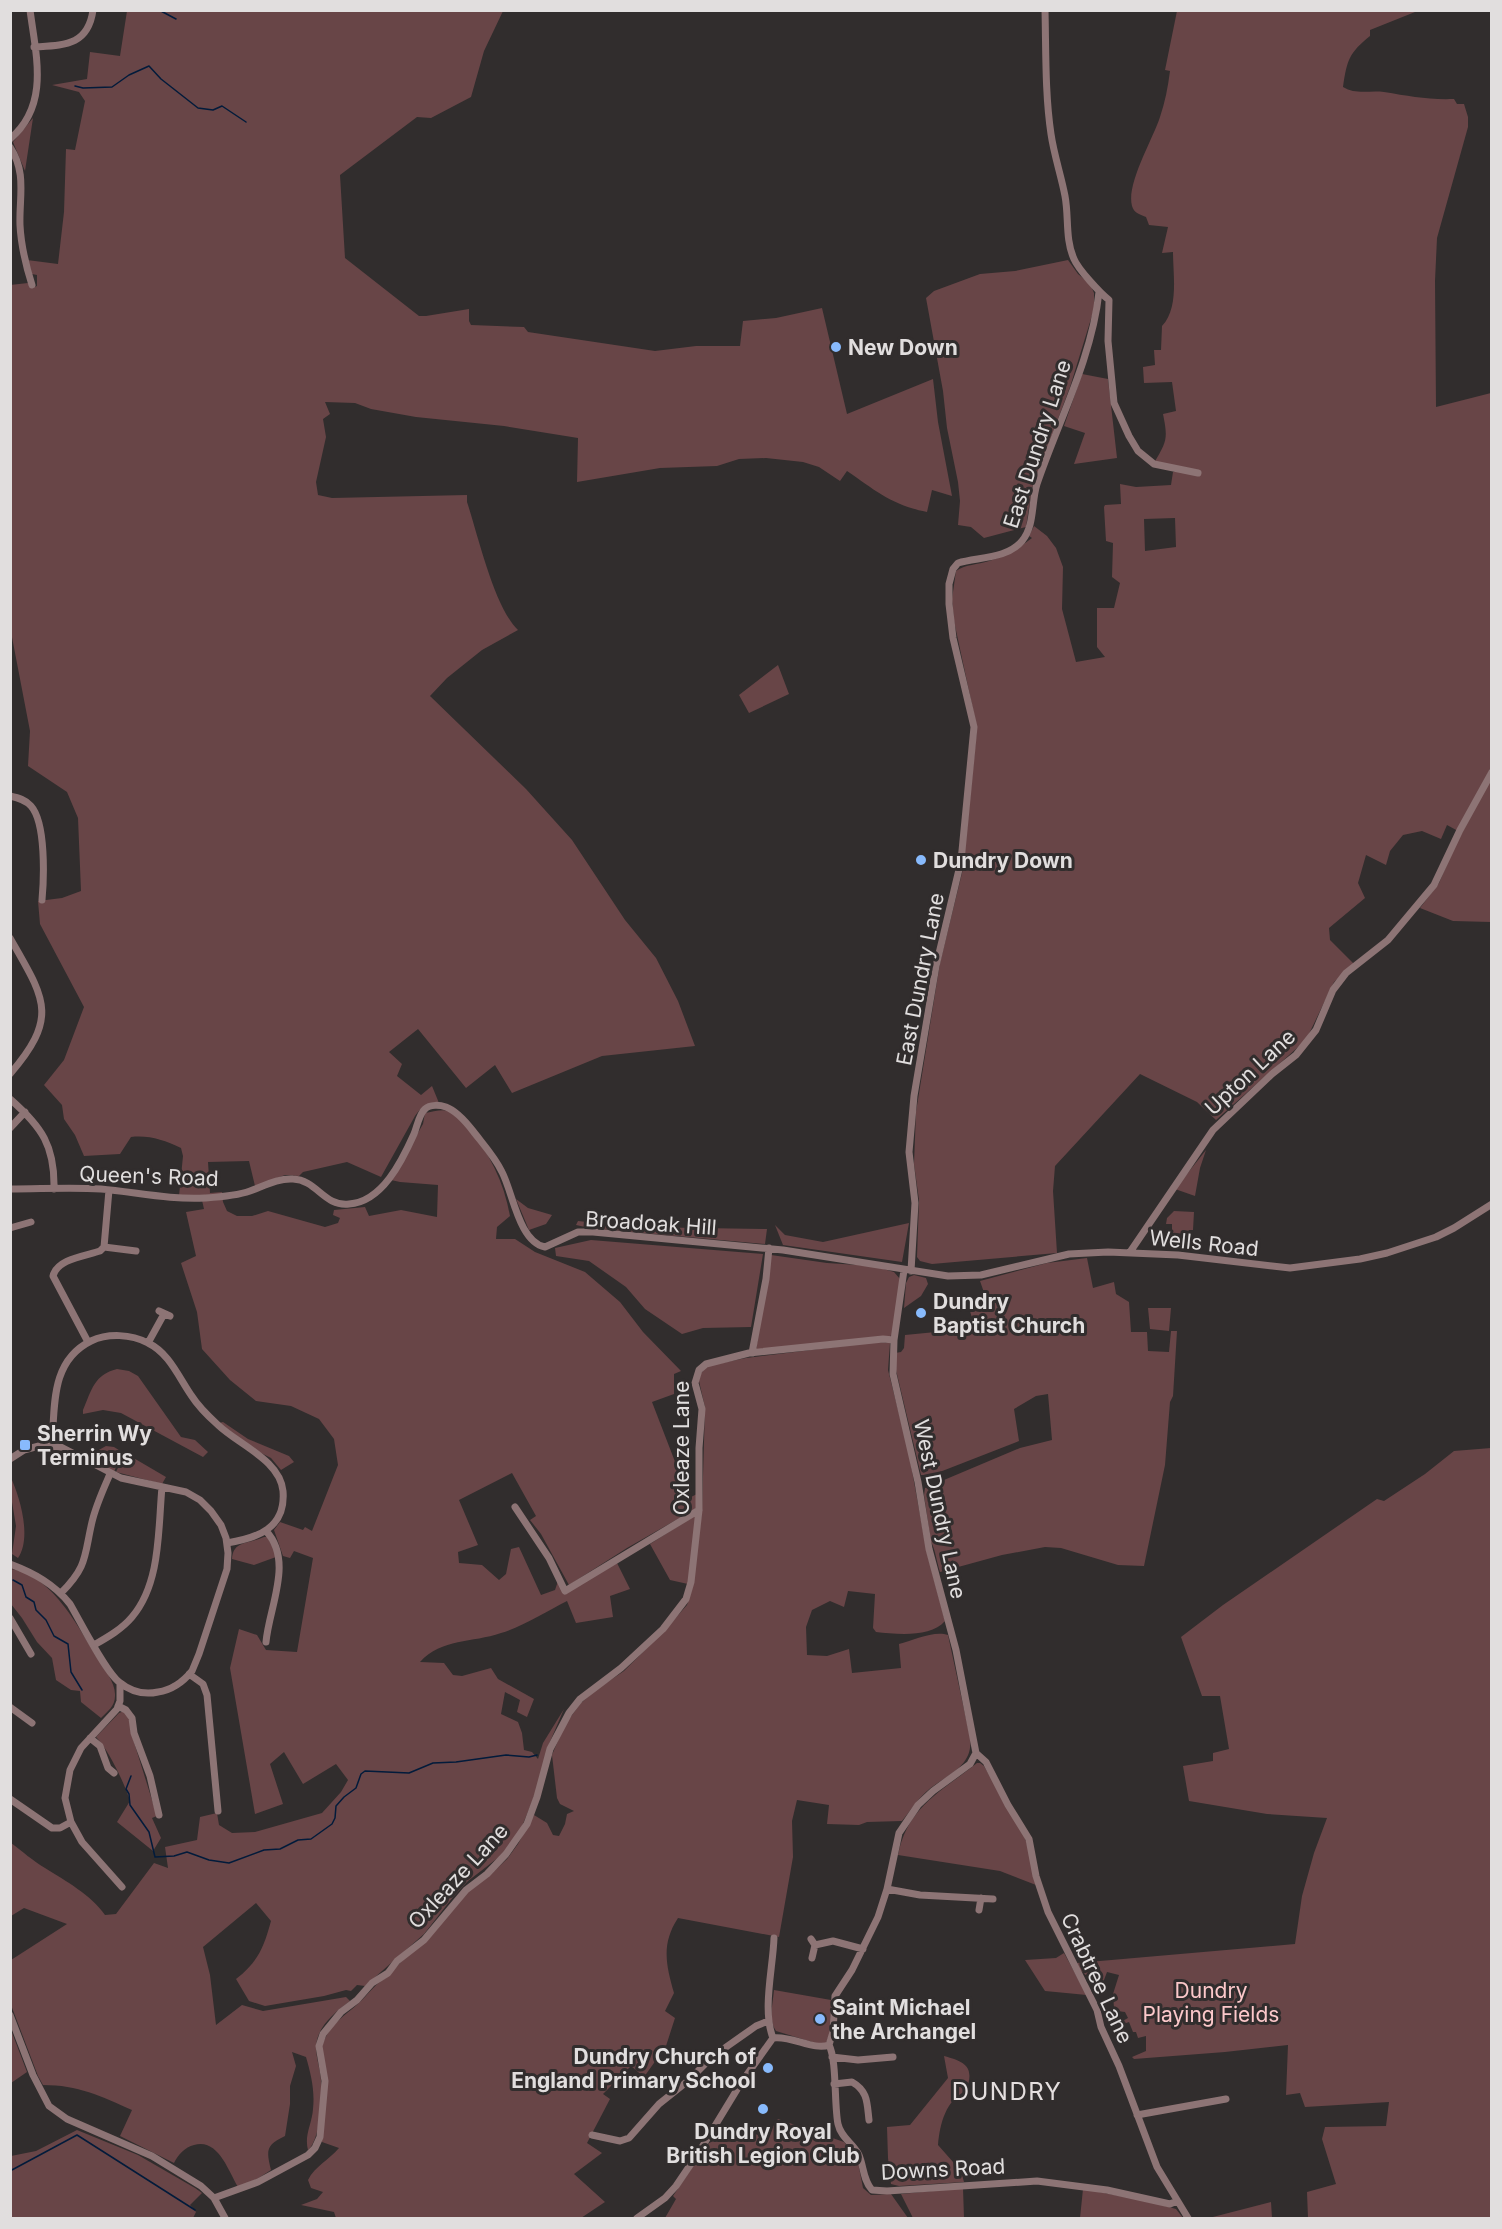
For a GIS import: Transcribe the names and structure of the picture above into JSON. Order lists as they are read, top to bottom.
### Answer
{
  "streets": {
    "street": [
      "East Dundry Lane",
      "Upton Lane",
      "Queen's Road",
      "Broadoak Hill",
      "Wells Road",
      "Oxleaze Lane",
      "West Dundry Lane",
      "Crabtree Lane",
      "Downs Road"
    ]
  },
  "crossings": [
    ["East Dundry Lane", "Broadoak Hill"],
    ["East Dundry Lane", "Wells Road"],
    ["East Dundry Lane", "West Dundry Lane"],
    ["Upton Lane", "Wells Road"],
    ["Queen's Road", "Broadoak Hill"],
    ["Broadoak Hill", "Wells Road"],
    ["Broadoak Hill", "West Dundry Lane"],
    ["Wells Road", "West Dundry Lane"],
    ["Oxleaze Lane", "West Dundry Lane"],
    ["West Dundry Lane", "Crabtree Lane"],
    ["Crabtree Lane", "Downs Road"]
  ],
  "districts": ["DUNDRY"],
  "parks": ["Dundry Playing Fields"],
  "places": {
    "other": [
      "New Down",
      "Dundry Down",
      "Dundry Baptist Church",
      "Saint Michael the Archangel",
      "Dundry Church of England Primary School",
      "Dundry Royal British Legion Club"
    ],
    "transit": ["Sherrin Wy Terminus"]
  }
}
